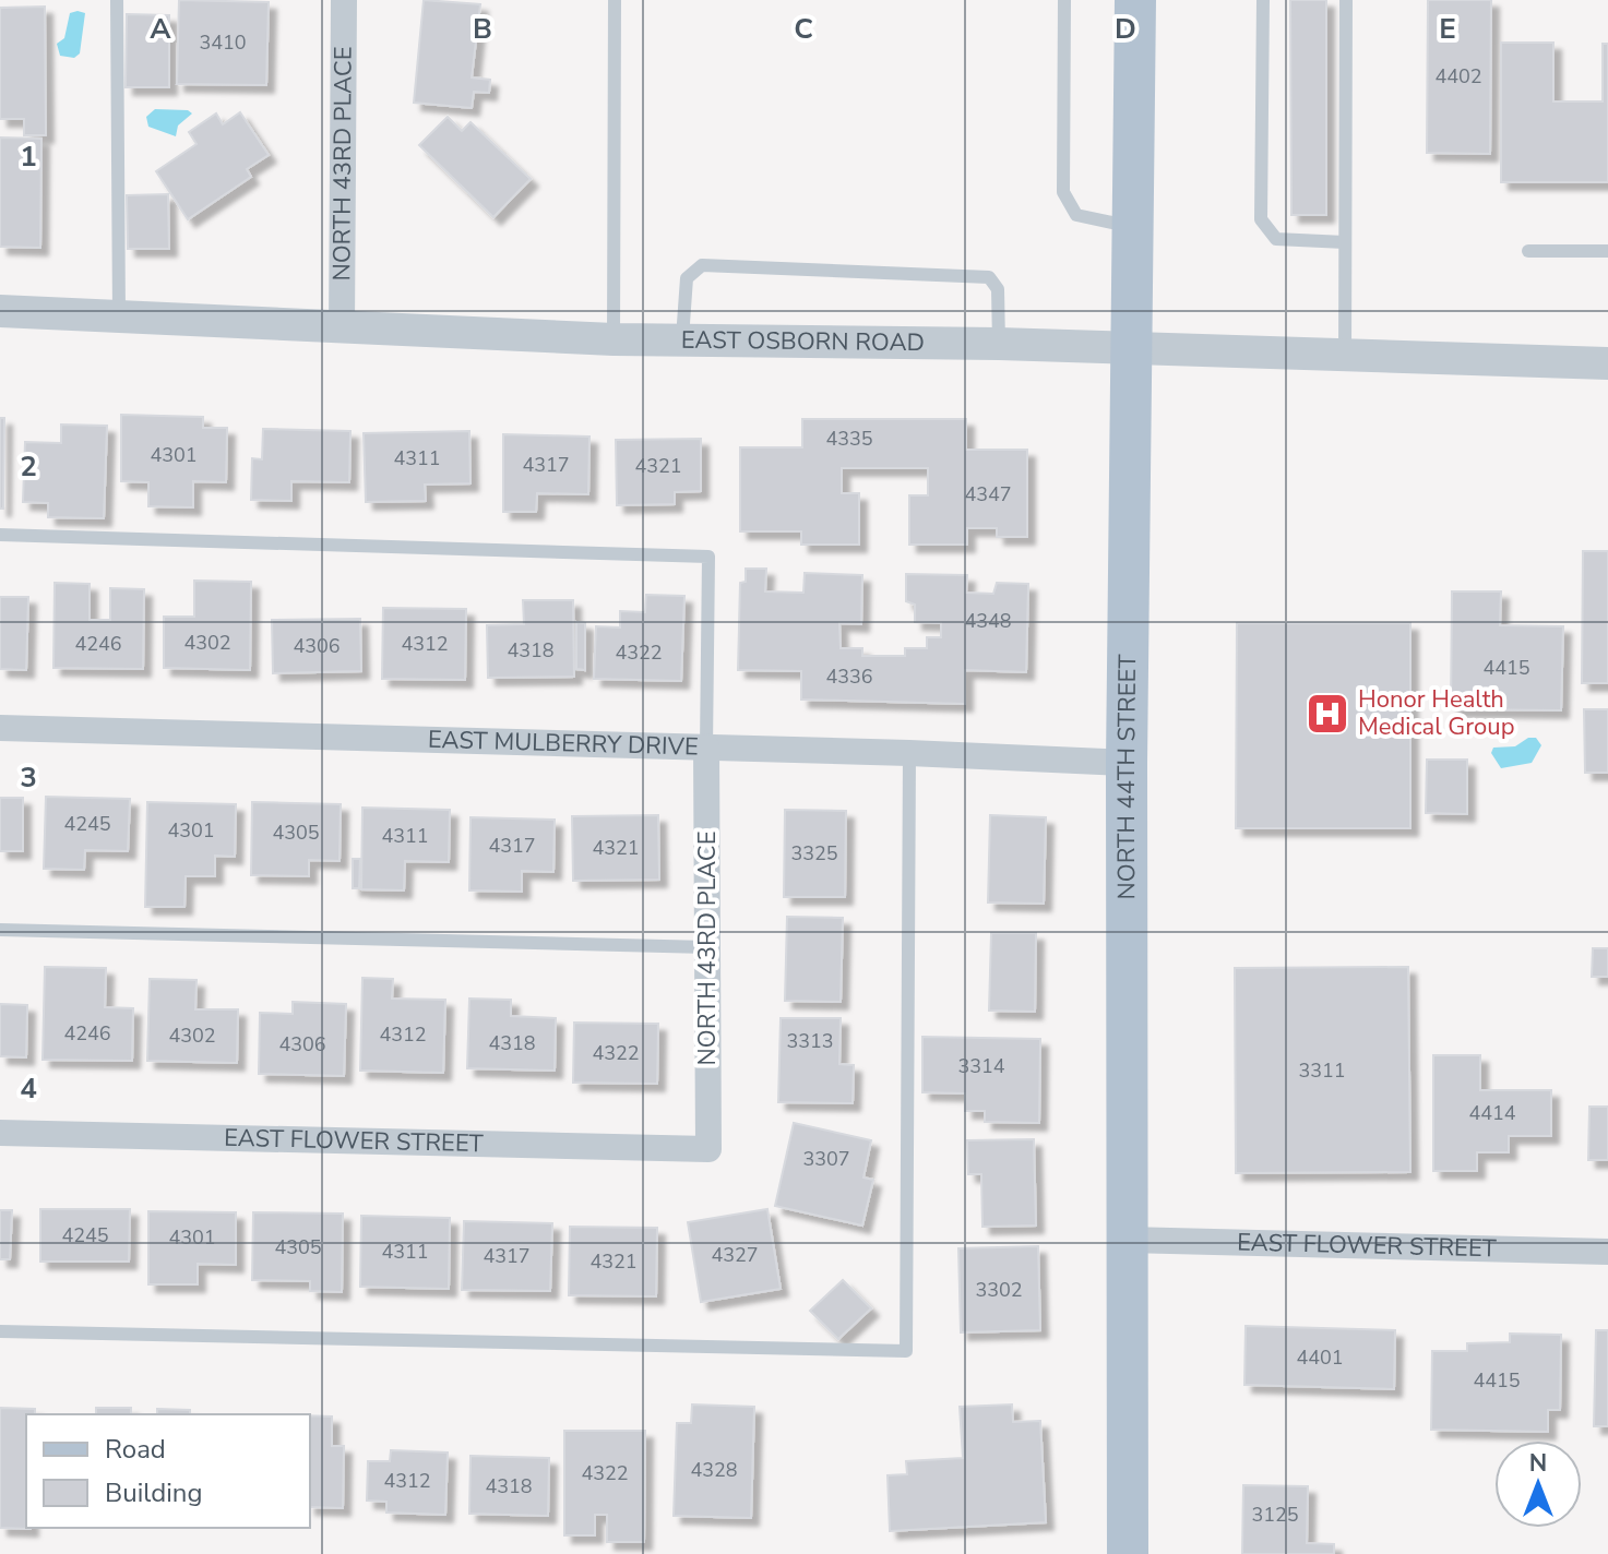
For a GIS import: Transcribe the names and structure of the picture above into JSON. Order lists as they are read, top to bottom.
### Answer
{
  "streets": {
    "main road": ["NORTH 44TH STREET"],
    "street": [
      "NORTH 43RD PLACE",
      "EAST OSBORN ROAD",
      "EAST MULBERRY DRIVE",
      "EAST FLOWER STREET"
    ]
  },
  "crossings": [
    ["NORTH 43RD PLACE", "EAST OSBORN ROAD"],
    ["NORTH 43RD PLACE", "EAST MULBERRY DRIVE"],
    ["NORTH 43RD PLACE", "EAST FLOWER STREET"],
    ["EAST OSBORN ROAD", "NORTH 44TH STREET"],
    ["EAST MULBERRY DRIVE", "NORTH 44TH STREET"],
    ["NORTH 44TH STREET", "EAST FLOWER STREET"]
  ],
  "places": {
    "hospital": ["Honor Health Medical Group"]
  },
  "house_numbers": [
    "3410",
    "4402",
    "4335",
    "4301",
    "4311",
    "4317",
    "4321",
    "4347",
    "4348",
    "4302",
    "4246",
    "4312",
    "4306",
    "4318",
    "4322",
    "4415",
    "4336",
    "4245",
    "4301",
    "4305",
    "4311",
    "4317",
    "4321",
    "3325",
    "4246",
    "4312",
    "4302",
    "3313",
    "4318",
    "4306",
    "4322",
    "3314",
    "3311",
    "4414",
    "3307",
    "4245",
    "4301",
    "4305",
    "4311",
    "4327",
    "4317",
    "4321",
    "3302",
    "4401",
    "4415",
    "4328",
    "4322",
    "4312",
    "4318",
    "3125"
  ],
  "legend": ["Road", "Building"],
  "north": "top",
  "grid": {
    "columns": [
      "A",
      "B",
      "C",
      "D",
      "E"
    ],
    "rows": [
      "1",
      "2",
      "3",
      "4"
    ]
  }
}
